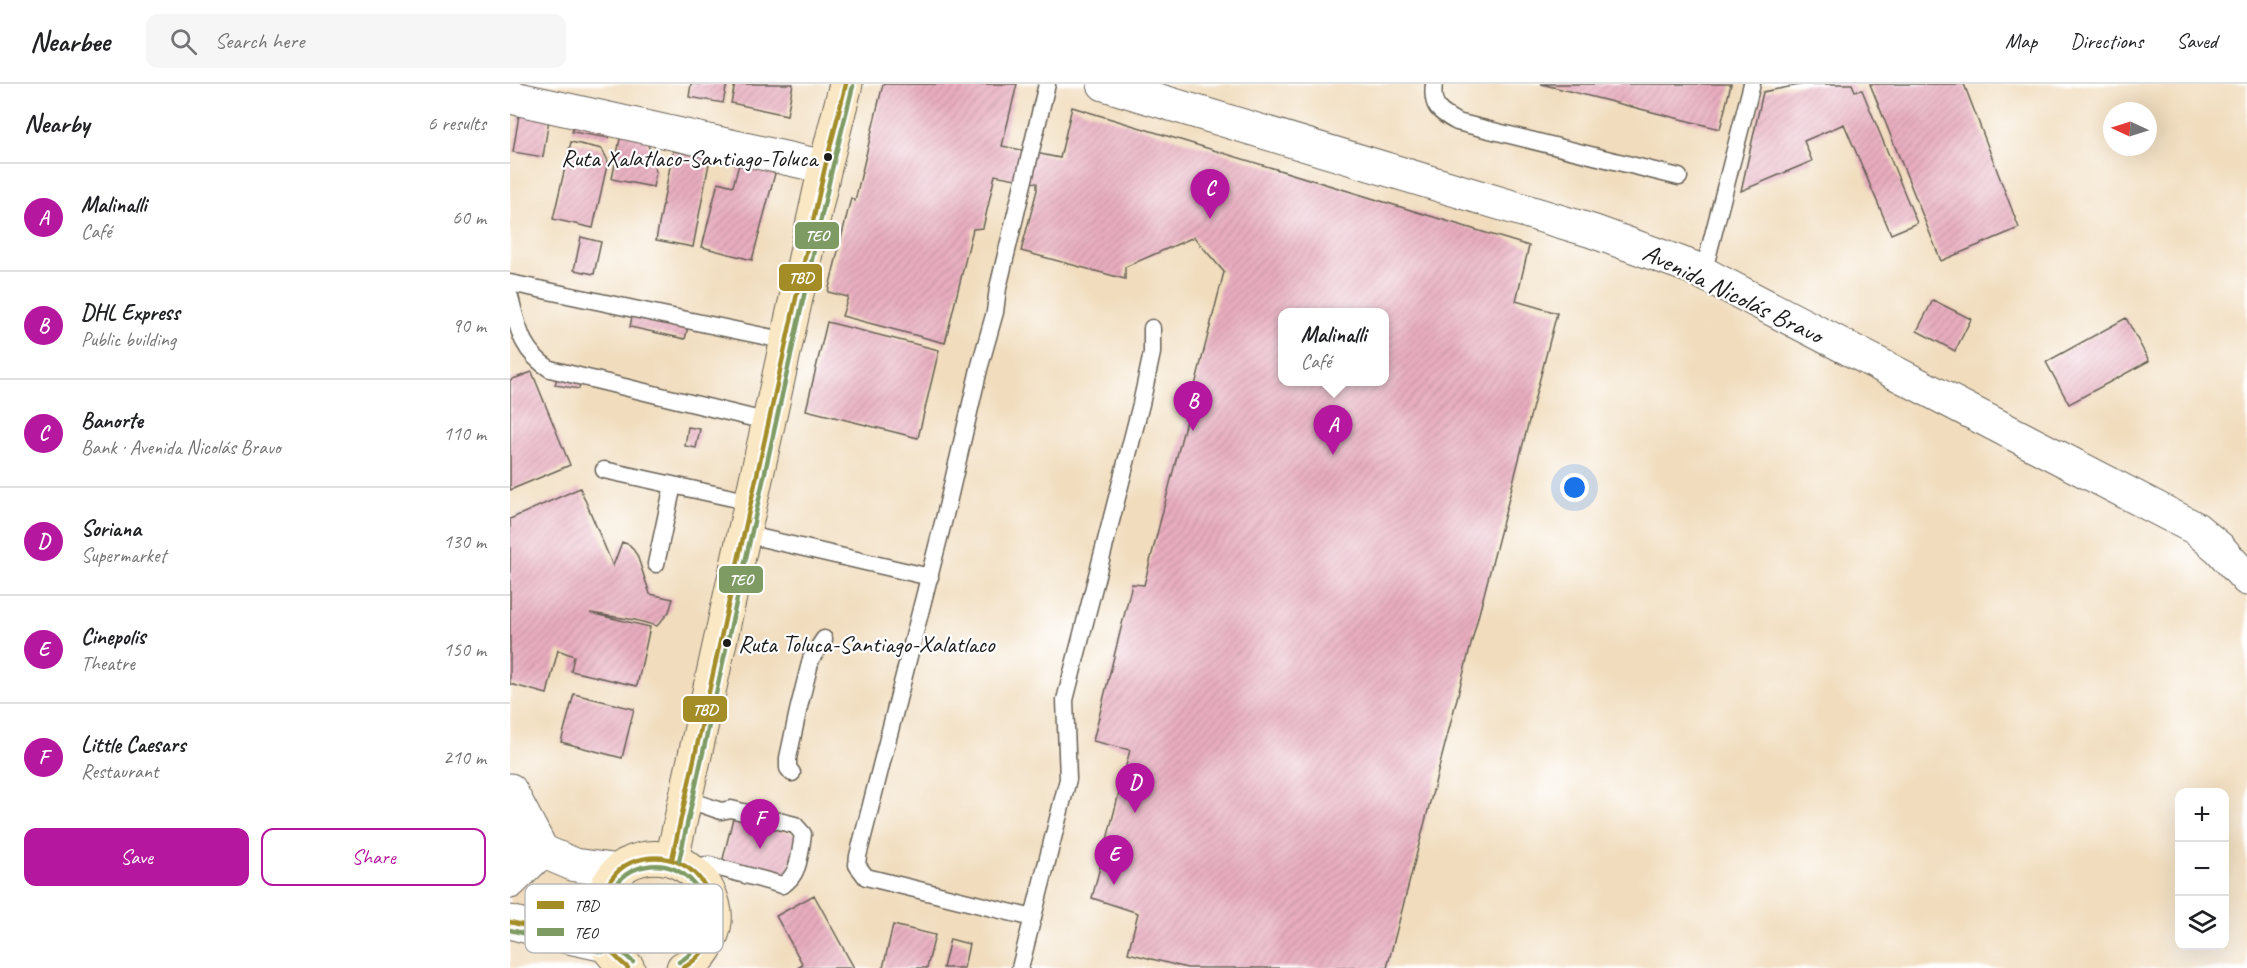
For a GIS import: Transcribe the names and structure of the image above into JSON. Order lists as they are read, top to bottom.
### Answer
{
  "streets": {
    "street": ["Avenida Nicolás Bravo"]
  },
  "places": ["Ruta Xalatlaco-Santiago-Toluca", "Ruta Toluca-Santiago-Xalatlaco"],
  "lines": ["transit line TBD", "transit line TEO"],
  "legend": ["TBD", "TEO"],
  "north": "left",
  "page": {
    "header": "Nearbee",
    "search": "Search here",
    "nav": ["Map", "Directions", "Saved"],
    "heading": ["Nearby", "6 results"],
    "list": [
      {
        "mark": "A",
        "name": "Malinalli",
        "note": "Café",
        "value": "60 m"
      },
      {
        "mark": "B",
        "name": "DHL Express",
        "note": "Public building",
        "value": "90 m"
      },
      {
        "mark": "C",
        "name": "Banorte",
        "note": "Bank · Avenida Nicolás Bravo",
        "value": "110 m"
      },
      {
        "mark": "D",
        "name": "Soriana",
        "note": "Supermarket",
        "value": "130 m"
      },
      {
        "mark": "E",
        "name": "Cinepolis",
        "note": "Theatre",
        "value": "150 m"
      },
      {
        "mark": "F",
        "name": "Little Caesars",
        "note": "Restaurant",
        "value": "210 m"
      }
    ],
    "pins": [
      "C",
      "B",
      "A",
      "D",
      "F",
      "E"
    ],
    "popup": ["Malinalli", "Café"],
    "map_buttons": ["+", "−"],
    "buttons": ["Save", "Share"]
  }
}
